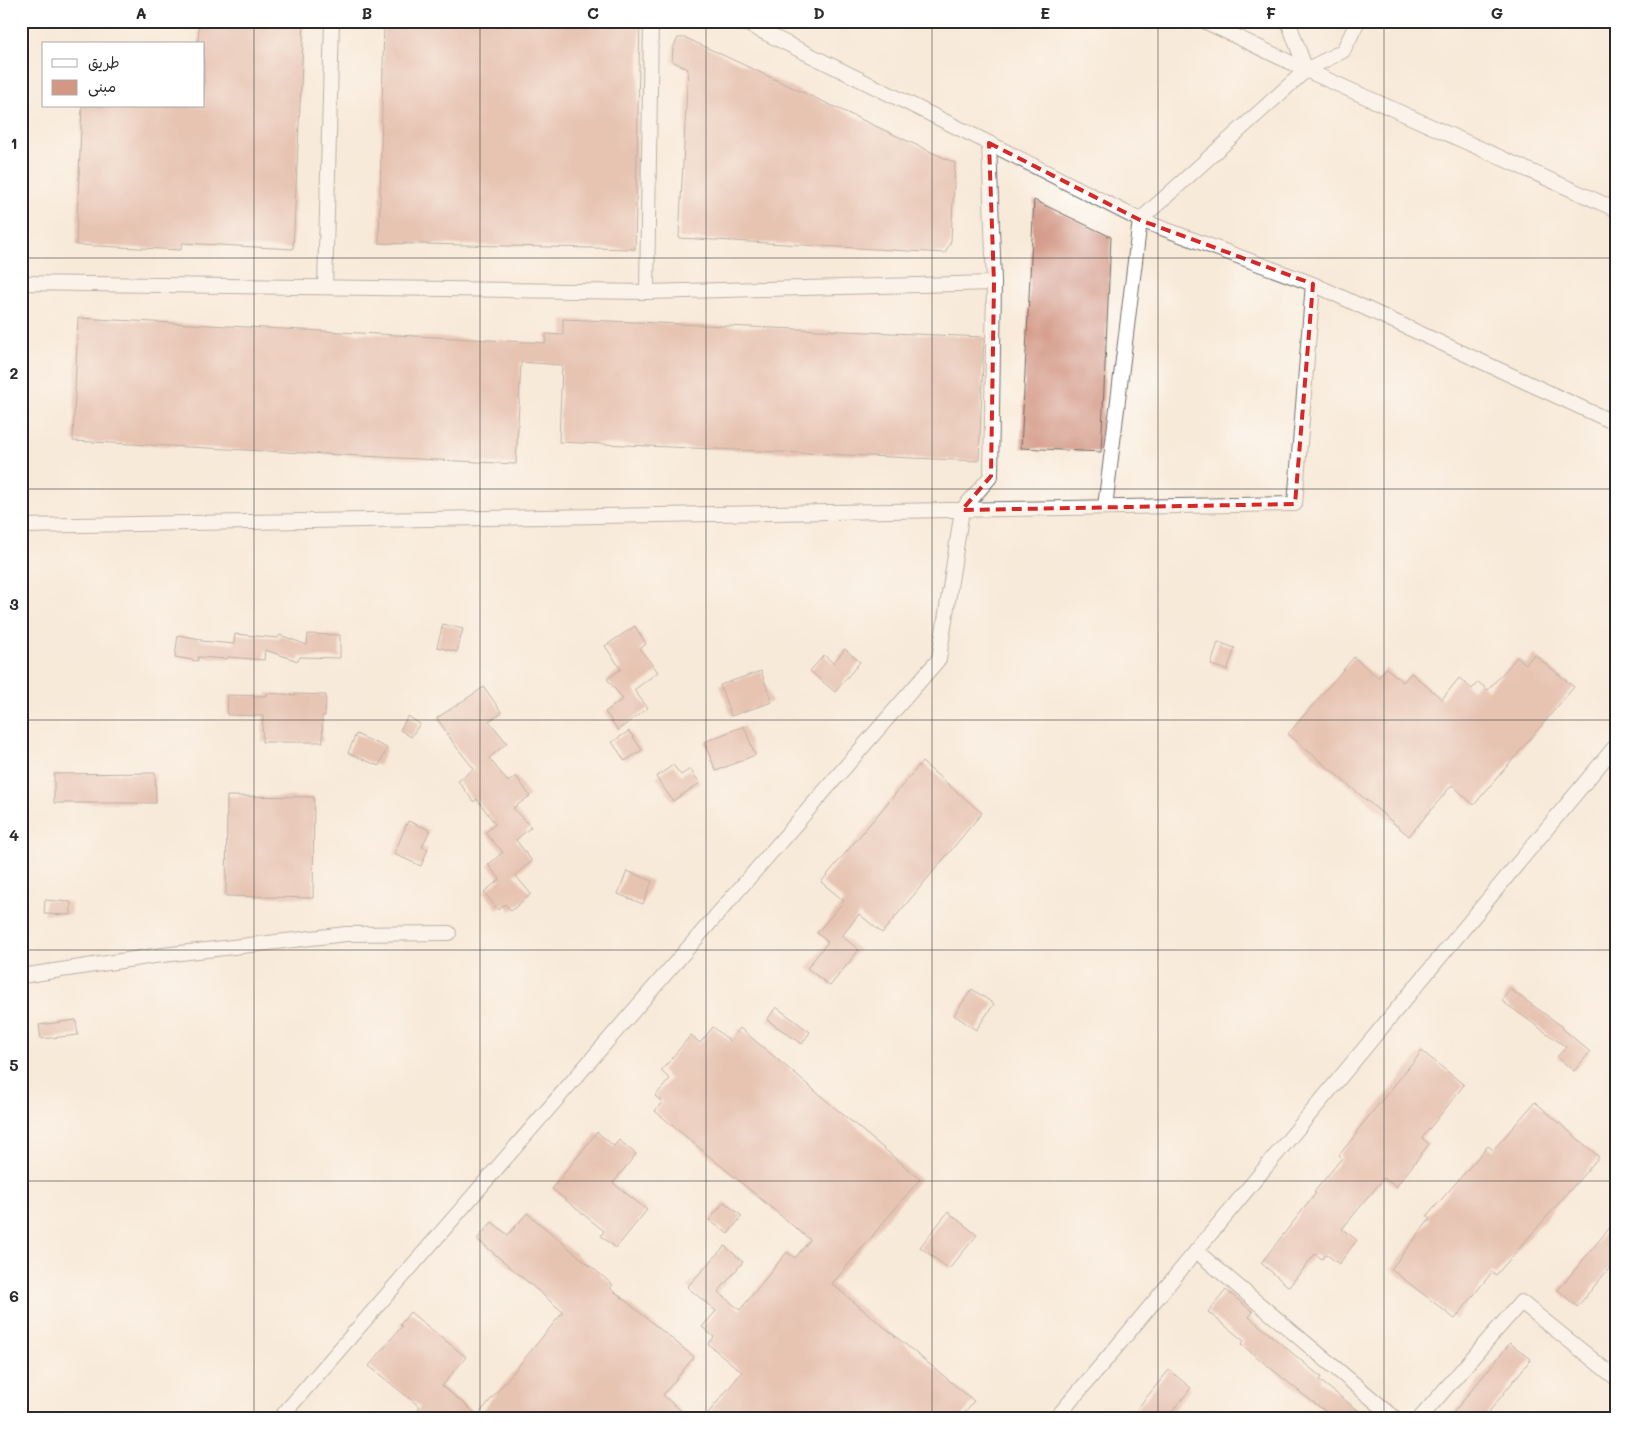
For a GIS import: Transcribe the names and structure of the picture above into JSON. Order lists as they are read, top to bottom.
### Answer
{
  "legend": ["طريق", "مبنى"],
  "grid": {
    "columns": [
      "A",
      "B",
      "C",
      "D",
      "E",
      "F",
      "G"
    ],
    "rows": [
      "1",
      "2",
      "3",
      "4",
      "5",
      "6"
    ]
  }
}
